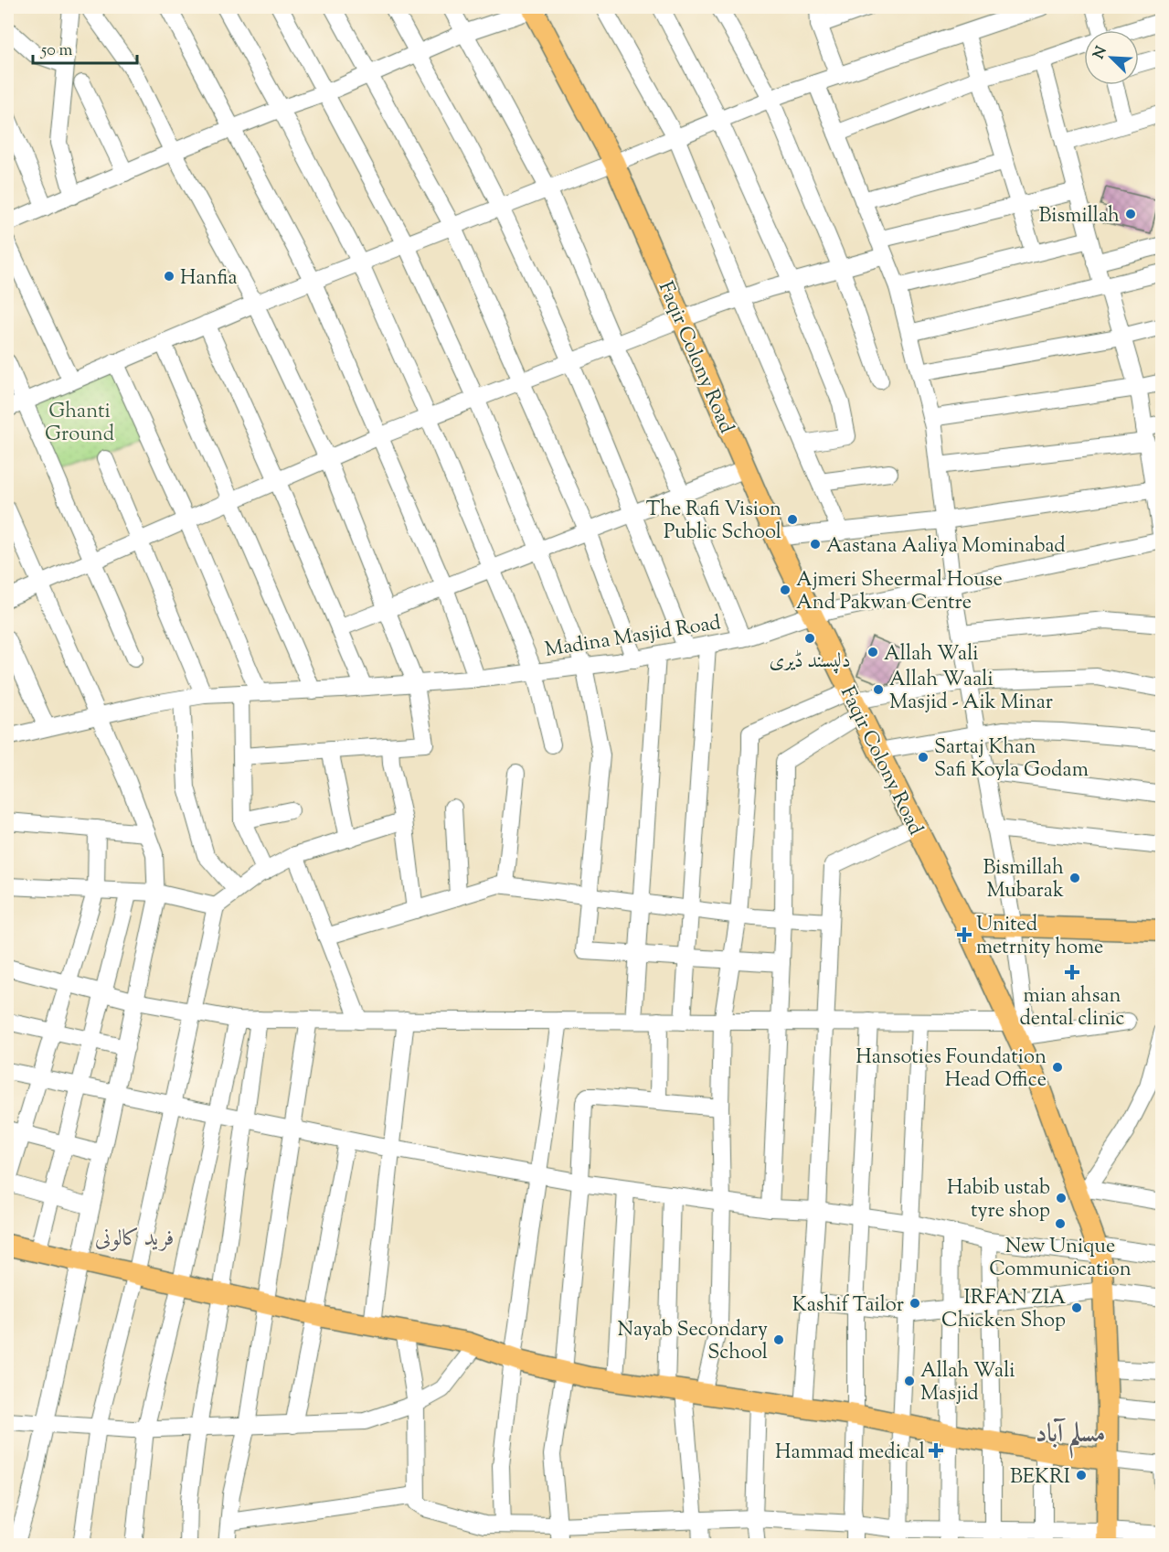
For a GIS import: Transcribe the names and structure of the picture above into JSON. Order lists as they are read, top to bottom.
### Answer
{
  "streets": {
    "main road": ["Faqir Colony Road"],
    "street": ["Madina Masjid Road"]
  },
  "crossings": [
    ["Faqir Colony Road", "Madina Masjid Road"]
  ],
  "districts": ["فرید کالونی", "مسلم آباد"],
  "parks": ["Ghanti Ground"],
  "places": {
    "other": [
      "Bismillah",
      "Hanfia",
      "The Rafi Vision Public School",
      "Aastana Aaliya Mominabad",
      "Ajmeri Sheermal House And Pakwan Centre",
      "دلپسند ڈیری",
      "Allah Wali",
      "Allah Waali Masjid - Aik Minar",
      "Sartaj Khan Safi Koyla Godam",
      "Bismillah Mubarak",
      "Hansoties Foundation Head Office",
      "Habib ustab tyre shop",
      "New Unique Communication",
      "Kashif Tailor",
      "IRFAN ZIA Chicken Shop",
      "Nayab Secondary School",
      "Allah Wali Masjid",
      "BEKRI"
    ],
    "health": ["United metrnity home", "mian ahsan dental clinic", "Hammad medical"]
  },
  "scale_bar": "50 m",
  "north": "top left"
}
